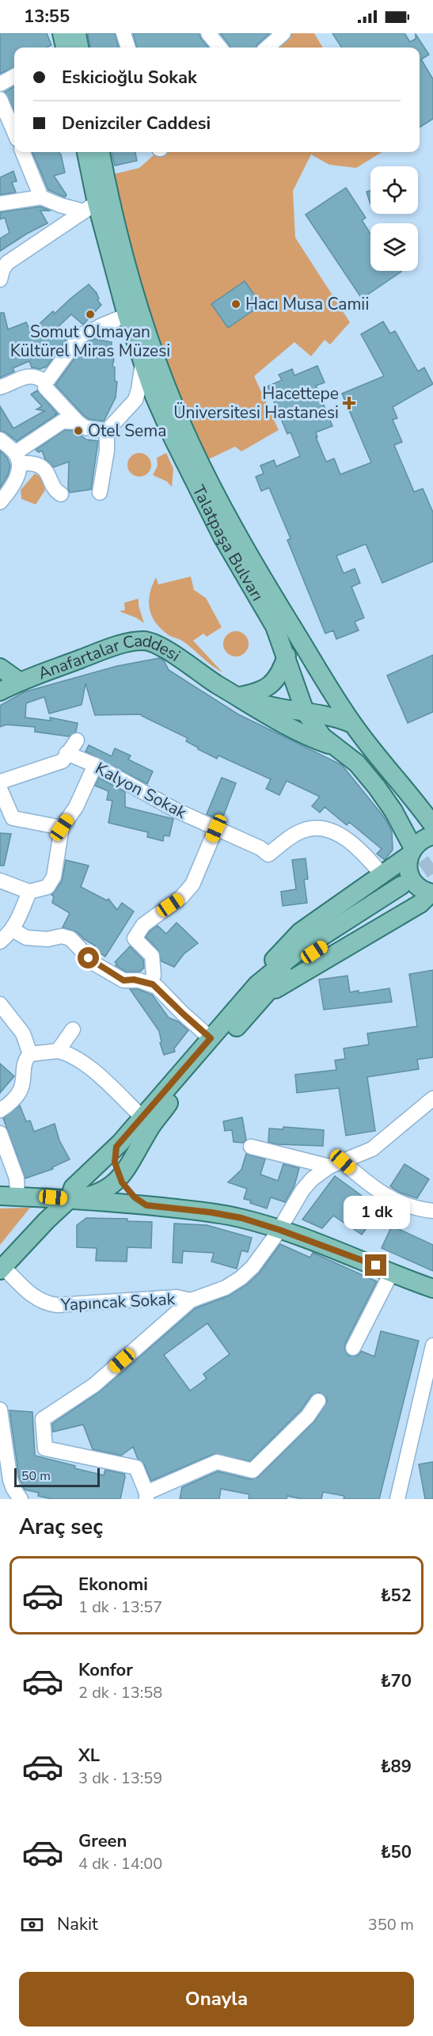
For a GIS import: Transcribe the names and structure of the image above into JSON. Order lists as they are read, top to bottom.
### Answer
{
  "streets": {
    "main road": ["Talatpaşa Bulvarı", "Anafartalar Caddesi"],
    "street": ["Kalyon Sokak", "Yapıncak Sokak"]
  },
  "places": {
    "other": ["Hacı Musa Camii", "Somut Olmayan Kültürel Miras Müzesi", "Otel Sema"],
    "health": ["Hacettepe Üniversitesi Hastanesi"]
  },
  "scale_bar": "50 m",
  "page": {
    "status": "13:55",
    "banner": ["Eskicioğlu Sokak", "Denizciler Caddesi"],
    "bubble": "1 dk",
    "scale": "50 m",
    "heading": "Araç seç",
    "list": [
      {
        "name": "Ekonomi",
        "note": "1 dk · 13:57",
        "value": "₺52"
      },
      {
        "name": "Konfor",
        "note": "2 dk · 13:58",
        "value": "₺70"
      },
      {
        "name": "XL",
        "note": "3 dk · 13:59",
        "value": "₺89"
      },
      {
        "name": "Green",
        "note": "4 dk · 14:00",
        "value": "₺50"
      }
    ],
    "pay": ["Nakit", "350 m"],
    "buttons": "Onayla"
  }
}
